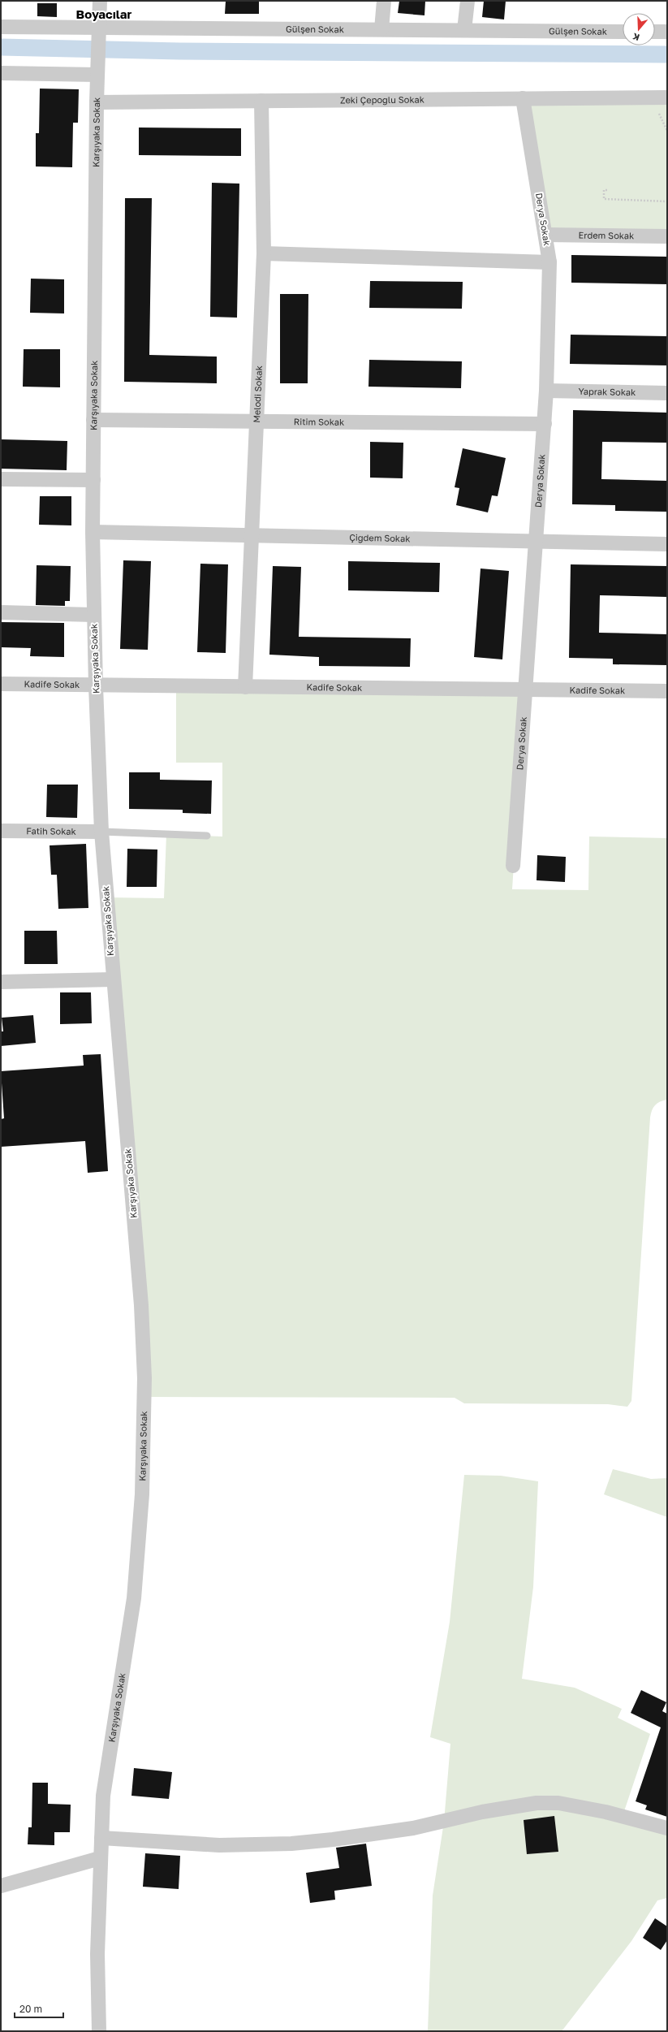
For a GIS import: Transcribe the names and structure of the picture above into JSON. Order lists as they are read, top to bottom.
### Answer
{
  "streets": {
    "street": [
      "Gülşen Sokak",
      "Zeki Çepoğlu Sokak",
      "Karşıyaka Sokak",
      "Derya Sokak",
      "Erdem Sokak",
      "Yaprak Sokak",
      "Melodi Sokak",
      "Ritim Sokak",
      "Çiğdem Sokak",
      "Kadife Sokak",
      "Fatih Sokak"
    ]
  },
  "crossings": [
    ["Gülşen Sokak", "Karşıyaka Sokak"],
    ["Zeki Çepoğlu Sokak", "Karşıyaka Sokak"],
    ["Zeki Çepoğlu Sokak", "Derya Sokak"],
    ["Zeki Çepoğlu Sokak", "Melodi Sokak"],
    ["Karşıyaka Sokak", "Ritim Sokak"],
    ["Karşıyaka Sokak", "Çiğdem Sokak"],
    ["Karşıyaka Sokak", "Kadife Sokak"],
    ["Karşıyaka Sokak", "Fatih Sokak"],
    ["Derya Sokak", "Erdem Sokak"],
    ["Derya Sokak", "Yaprak Sokak"],
    ["Derya Sokak", "Ritim Sokak"],
    ["Derya Sokak", "Çiğdem Sokak"],
    ["Derya Sokak", "Kadife Sokak"],
    ["Melodi Sokak", "Ritim Sokak"],
    ["Melodi Sokak", "Çiğdem Sokak"],
    ["Melodi Sokak", "Kadife Sokak"]
  ],
  "districts": ["Boyacılar"],
  "scale_bar": "20 m",
  "north": "bottom"
}
